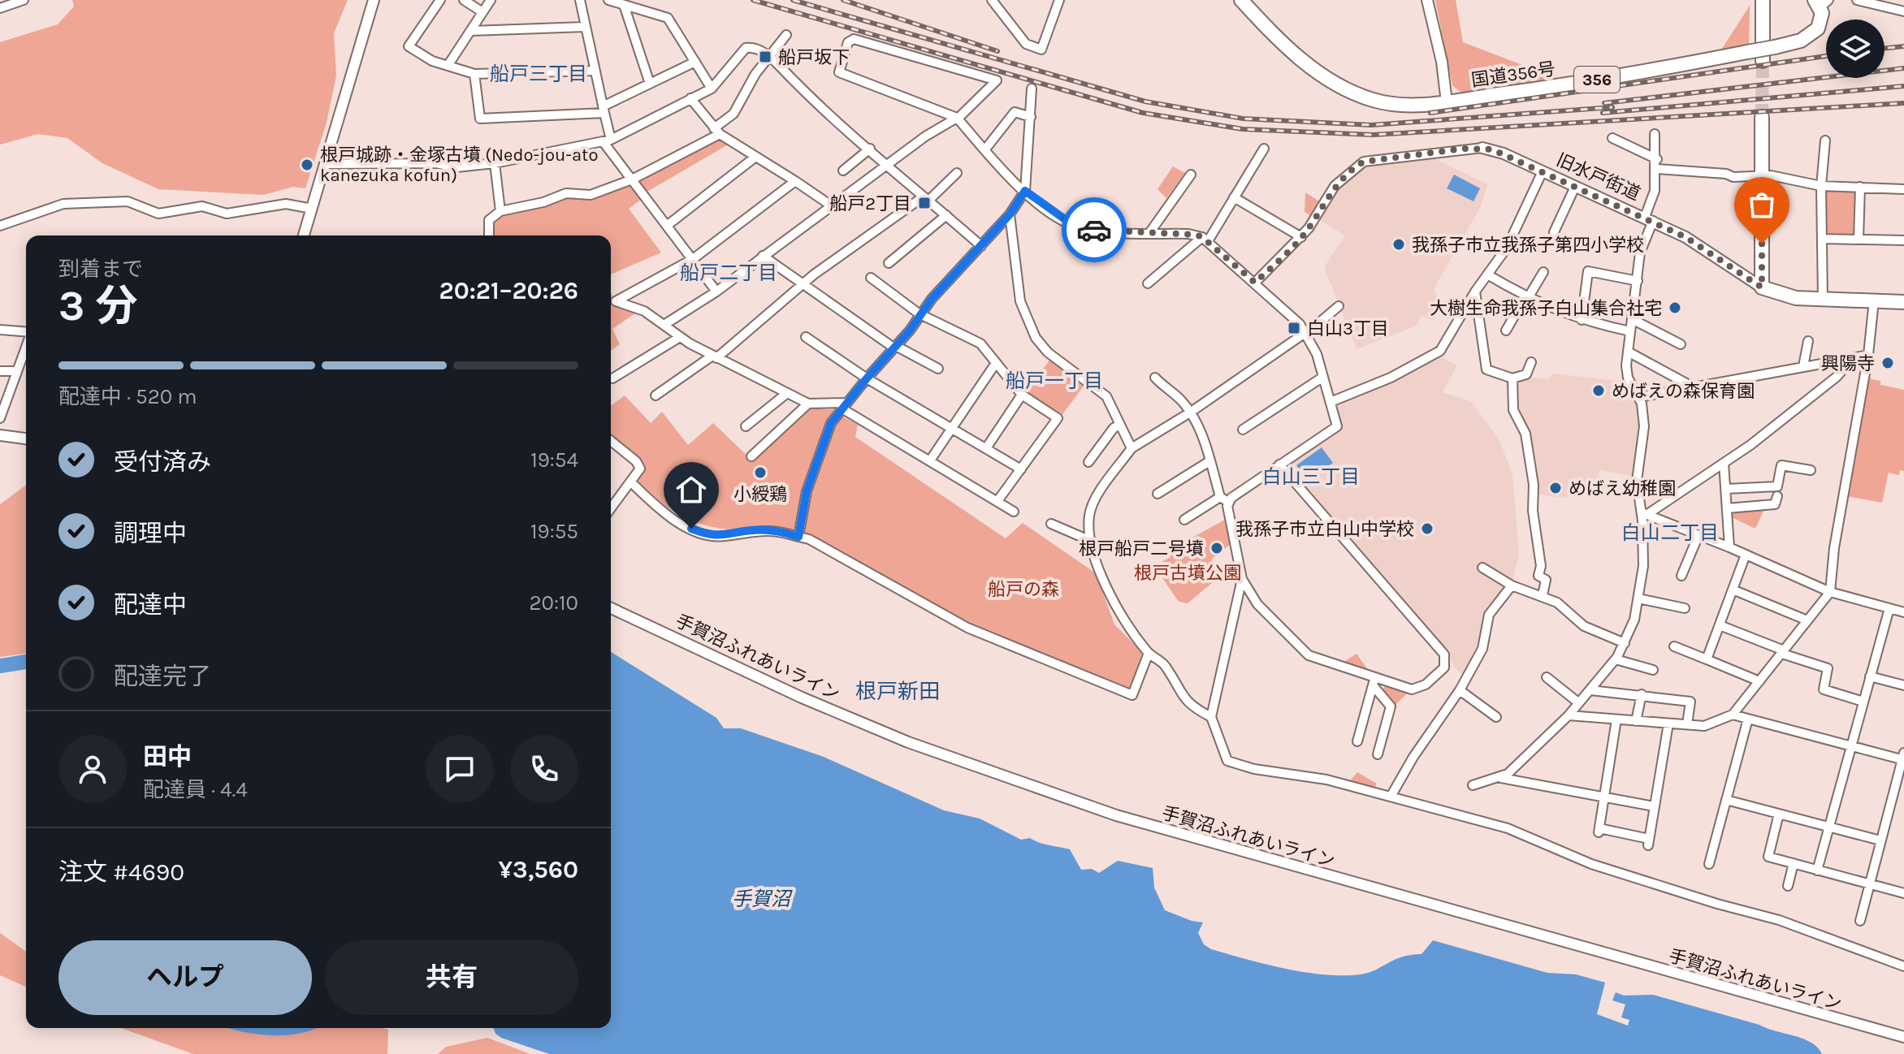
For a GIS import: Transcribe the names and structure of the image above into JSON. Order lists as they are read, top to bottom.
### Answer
{
  "streets": {
    "highway": ["国道356号", "356"],
    "street": ["旧水戸街道", "手賀沼ふれあいライン"]
  },
  "districts": [
    "船戸三丁目",
    "船戸二丁目",
    "船戸一丁目",
    "白山三丁目",
    "白山二丁目",
    "根戸新田"
  ],
  "water": ["手賀沼"],
  "parks": ["根戸古墳公園", "船戸の森"],
  "places": {
    "transit": ["船戸坂下", "船戸2丁目", "白山3丁目"],
    "other": [
      "根戸城跡・金塚古墳 (Nedo-jou-ato kanezuka kofun)",
      "我孫子市立我孫子第四小学校",
      "大樹生命我孫子白山集合社宅",
      "興陽寺",
      "めばえの森保育園",
      "小綬鶏",
      "めばえ幼稚園",
      "我孫子市立白山中学校",
      "根戸船戸二号墳"
    ]
  },
  "page": {
    "heading": ["3 分", "到着まで", "20:21–20:26"],
    "panel": [
      "田中",
      "配達員 · 4.4",
      "注文 #4690",
      "¥3,560"
    ],
    "bar": "配達中 · 520 m",
    "list": [
      ["受付済み", "19:54"],
      ["調理中", "19:55"],
      ["配達中", "20:10"],
      "配達完了"
    ],
    "buttons": ["ヘルプ", "共有"]
  }
}
